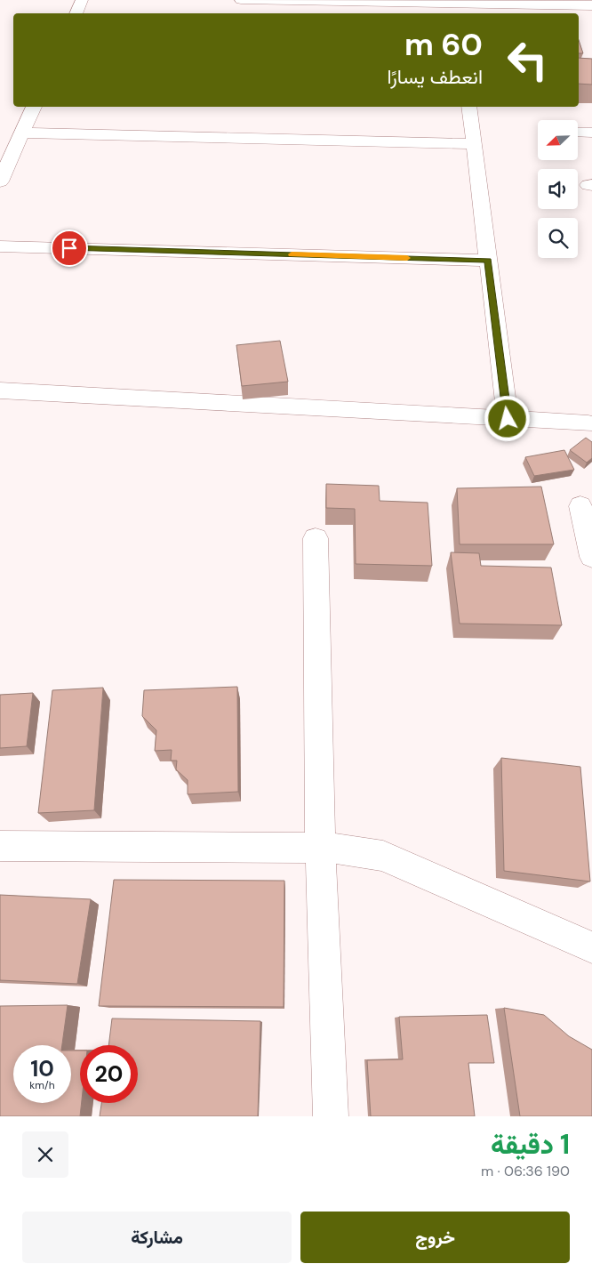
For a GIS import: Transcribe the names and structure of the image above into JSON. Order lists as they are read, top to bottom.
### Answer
{
  "north": "bottom left",
  "page": {
    "turn": ["60 m", "انعطف يسارًا"],
    "speed": "10 km/h",
    "limit": "20",
    "heading": ["1 دقيقة", "190 m · 06:36"],
    "buttons": ["خروج", "مشاركة"]
  }
}
